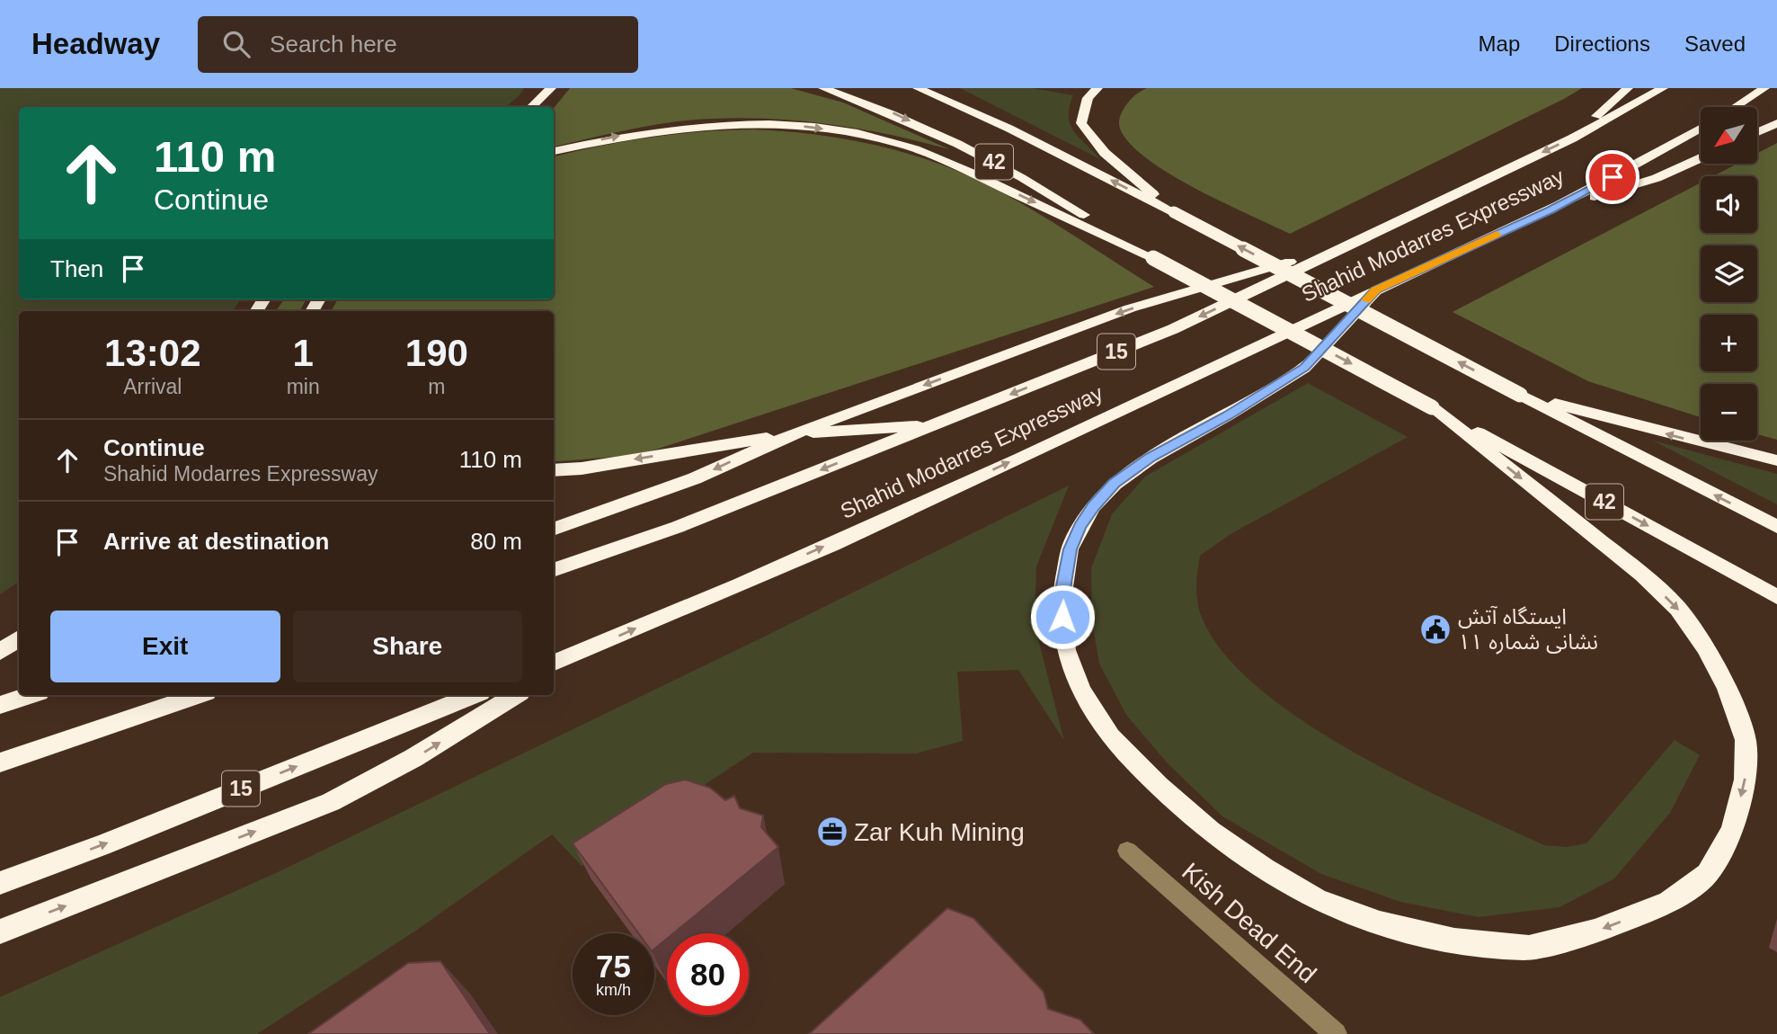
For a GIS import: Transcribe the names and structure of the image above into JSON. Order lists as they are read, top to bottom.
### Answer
{
  "streets": {
    "highway": ["42", "Shahid Modarres Expressway", "15"],
    "street": ["Kish Dead End"]
  },
  "places": {
    "public building": ["ایستگاه آتش نشانی شماره ۱۱"],
    "office": ["Zar Kuh Mining"]
  },
  "north": "bottom left",
  "page": {
    "header": "Headway",
    "search": "Search here",
    "nav": ["Map", "Directions", "Saved"],
    "map_buttons": ["+", "−"],
    "turn": ["110 m", "Continue"],
    "then": "Then",
    "eta": [
      "13:02",
      "Arrival",
      "1",
      "min",
      "190",
      "m"
    ],
    "list": [
      {
        "name": "Continue",
        "note": "Shahid Modarres Expressway",
        "value": "110 m"
      },
      {
        "name": "Arrive at destination",
        "value": "80 m"
      }
    ],
    "buttons": ["Exit", "Share"],
    "speed": "75 km/h",
    "limit": "80"
  }
}
